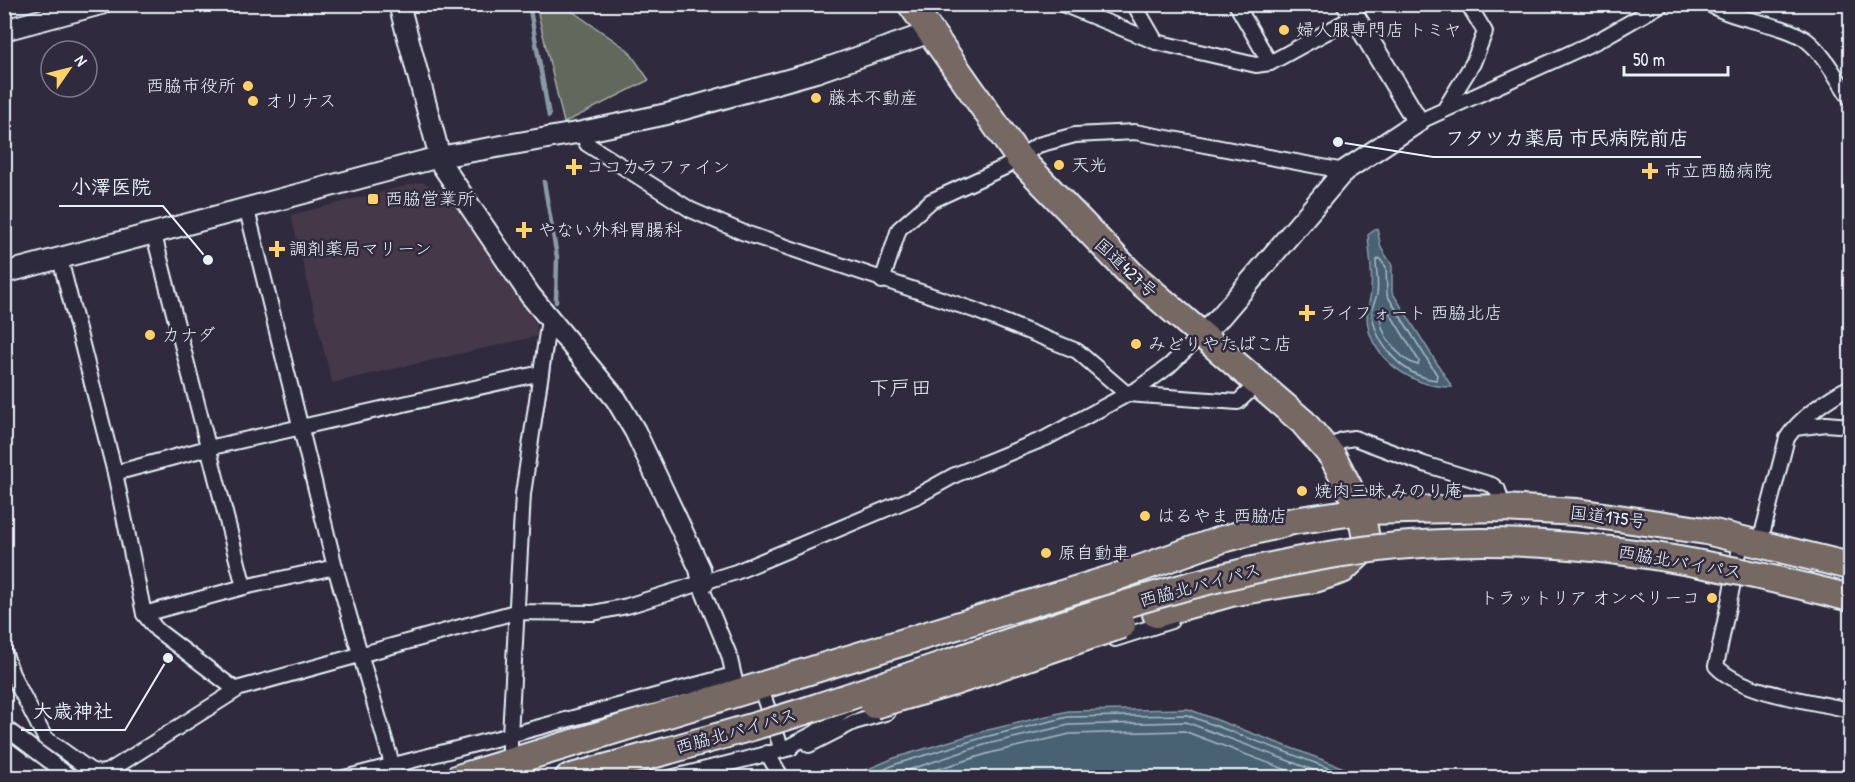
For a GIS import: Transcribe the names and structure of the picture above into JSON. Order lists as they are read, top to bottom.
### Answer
{
  "streets": {
    "highway": ["国道427号", "国道175号", "西脇北バイパス"]
  },
  "crossings": [
    ["国道427号", "国道175号"],
    ["国道427号", "西脇北バイパス"]
  ],
  "districts": ["下戸田"],
  "places": {
    "other": [
      "婦人服専門店 トミヤ",
      "西脇市役所",
      "藤本不動産",
      "オリナス",
      "フタツカ薬局 市民病院前店",
      "天光",
      "小澤医院",
      "カナダ",
      "みどりやたばこ店",
      "焼肉三昧 みのり庵",
      "はるやま 西脇店",
      "原自動車",
      "トラットリア オンベリーコ",
      "大歳神社"
    ],
    "health": [
      "ココカラファイン",
      "市立西脇病院",
      "やない外科胃腸科",
      "調剤薬局マリーン",
      "ライフォート 西脇北店"
    ],
    "transit": ["西脇営業所"]
  },
  "scale_bar": "50 m",
  "north": "top right"
}
